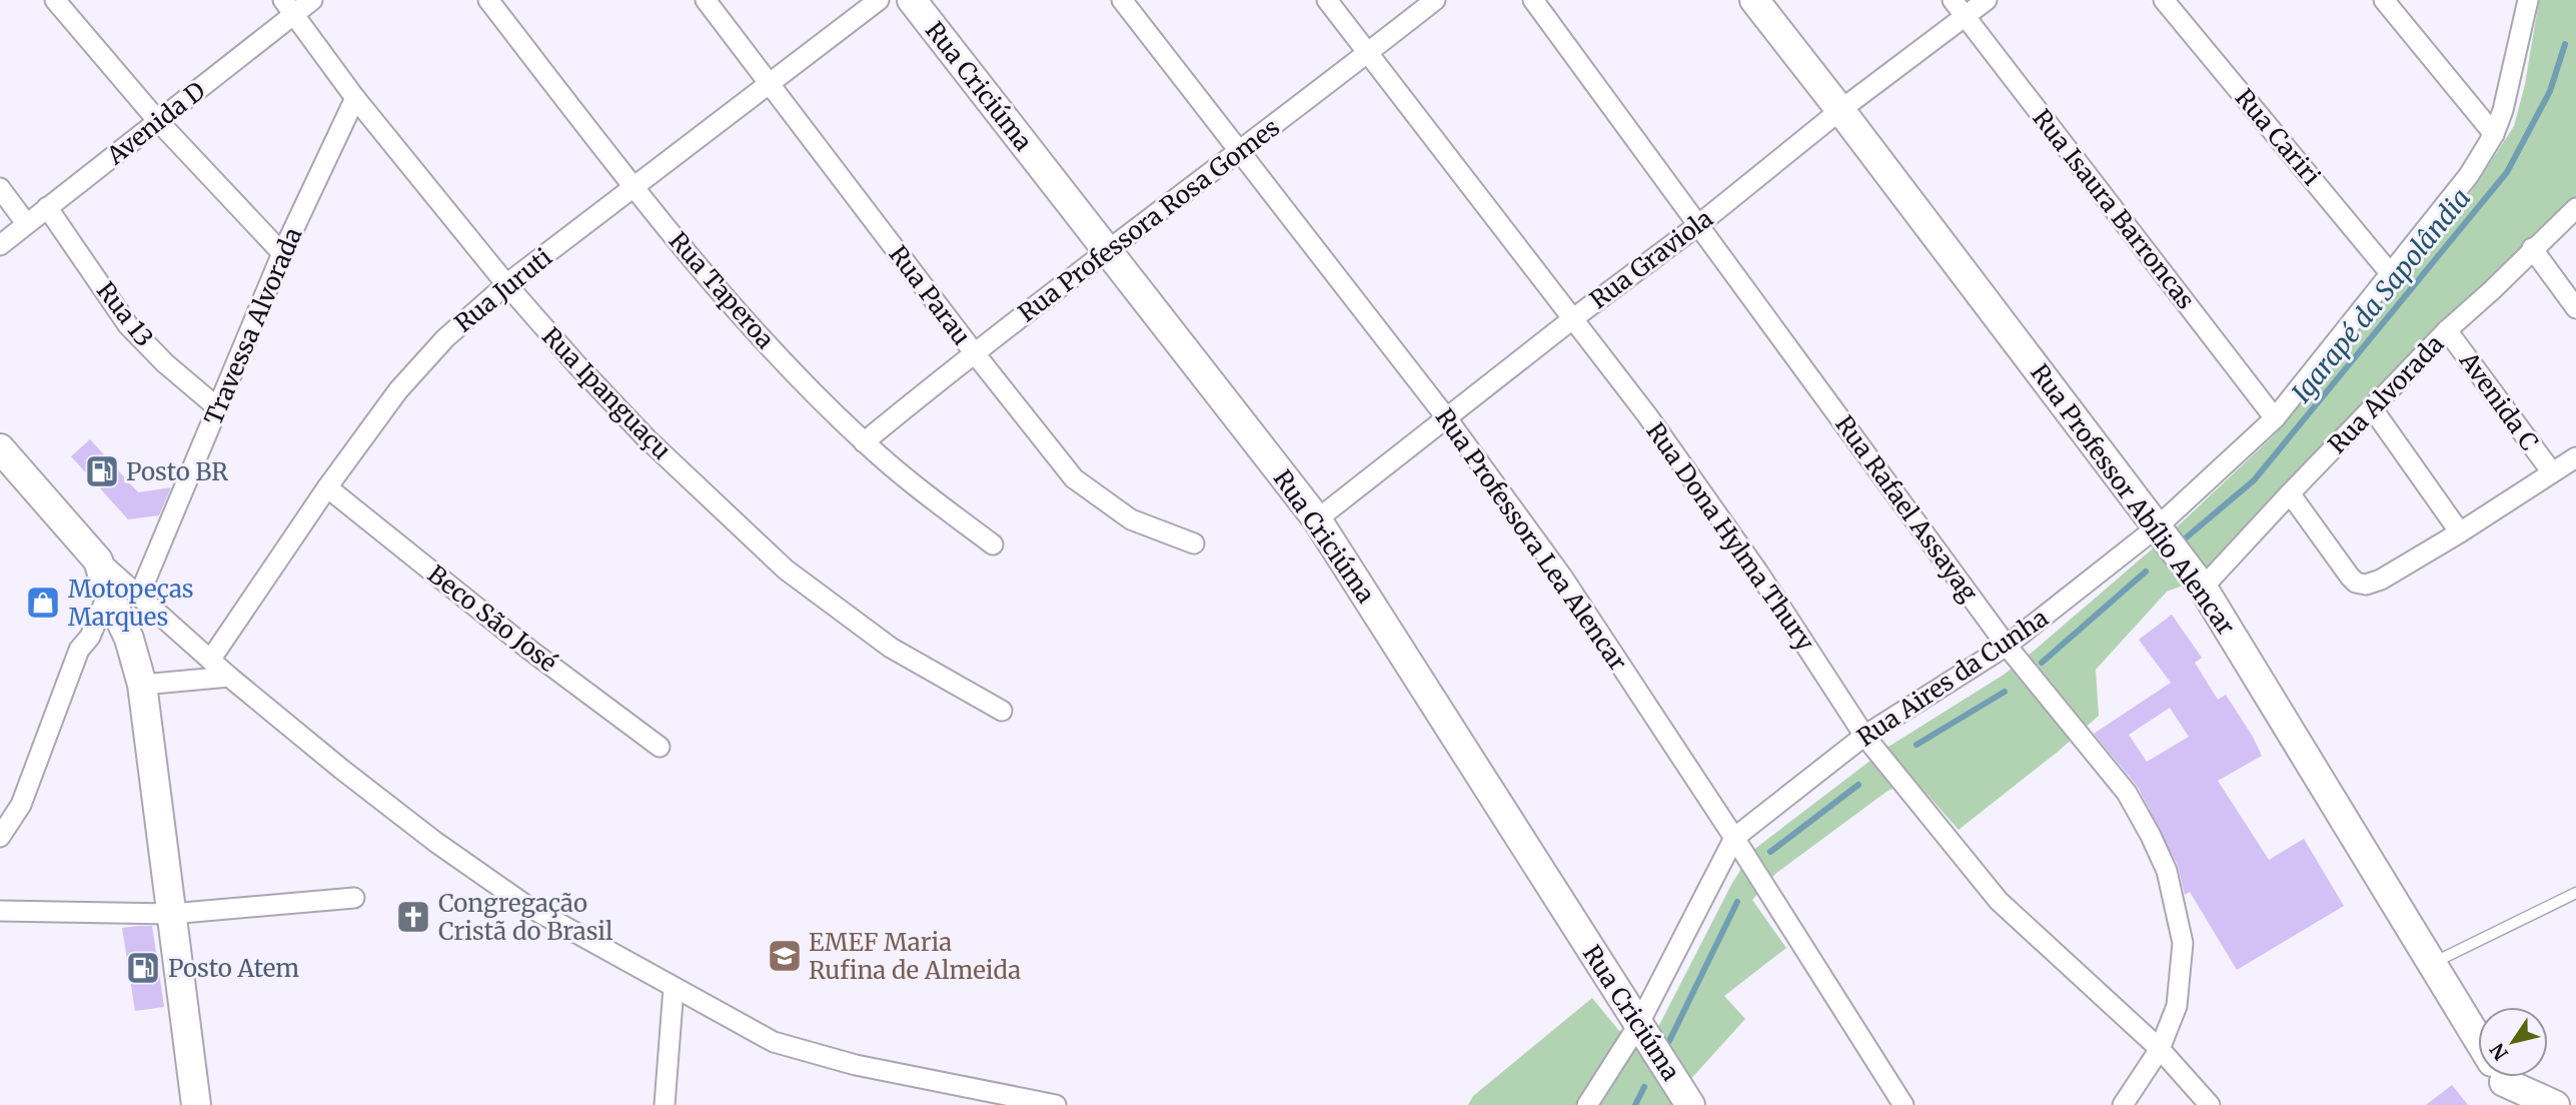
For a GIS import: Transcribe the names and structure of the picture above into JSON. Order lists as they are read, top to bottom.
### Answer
{
  "streets": {
    "street": [
      "Rua Criciúma",
      "Avenida D",
      "Rua Cariri",
      "Rua Isaura Barroncas",
      "Rua Professora Rosa Gomes",
      "Rua Graviola",
      "Rua Juruti",
      "Rua Taperoa",
      "Rua Parau",
      "Rua 13",
      "Travessa Alvorada",
      "Rua Ipanguaçu",
      "Rua Alvorada",
      "Avenida C",
      "Rua Professor Abílio Alencar",
      "Rua Rafael Assayag",
      "Rua Dona Hylma Thury",
      "Rua Professora Lea Alencar",
      "Beco São José",
      "Rua Aires da Cunha"
    ]
  },
  "crossings": [
    ["Rua Criciúma", "Rua Professora Rosa Gomes"],
    ["Rua Criciúma", "Rua Graviola"],
    ["Rua Criciúma", "Rua Aires da Cunha"],
    ["Avenida D", "Rua 13"],
    ["Avenida D", "Rua Ipanguaçu"],
    ["Rua Cariri", "Rua Aires da Cunha"],
    ["Rua Isaura Barroncas", "Rua Graviola"],
    ["Rua Isaura Barroncas", "Rua Aires da Cunha"],
    ["Rua Professora Rosa Gomes", "Rua Taperoa"],
    ["Rua Professora Rosa Gomes", "Rua Parau"],
    ["Rua Professora Rosa Gomes", "Rua Dona Hylma Thury"],
    ["Rua Professora Rosa Gomes", "Rua Professora Lea Alencar"],
    ["Rua Graviola", "Rua Professor Abílio Alencar"],
    ["Rua Graviola", "Rua Rafael Assayag"],
    ["Rua Graviola", "Rua Dona Hylma Thury"],
    ["Rua Graviola", "Rua Professora Lea Alencar"],
    ["Rua Juruti", "Rua Taperoa"],
    ["Rua Juruti", "Rua Parau"],
    ["Rua Juruti", "Rua Ipanguaçu"],
    ["Rua Juruti", "Beco São José"],
    ["Rua 13", "Travessa Alvorada"],
    ["Travessa Alvorada", "Rua Ipanguaçu"],
    ["Rua Alvorada", "Avenida C"],
    ["Rua Alvorada", "Rua Professor Abílio Alencar"],
    ["Rua Professor Abílio Alencar", "Rua Aires da Cunha"],
    ["Rua Rafael Assayag", "Rua Dona Hylma Thury"],
    ["Rua Rafael Assayag", "Rua Aires da Cunha"],
    ["Rua Dona Hylma Thury", "Rua Aires da Cunha"],
    ["Rua Professora Lea Alencar", "Rua Aires da Cunha"]
  ],
  "water": ["Igarapé da Sapolândia"],
  "places": {
    "fuel station": ["Posto BR", "Posto Atem"],
    "shop": ["Motopeças Marques"],
    "church": ["Congregação Cristã do Brasil"],
    "school or university": ["EMEF Maria Rufina de Almeida"]
  },
  "north": "bottom left"
}
